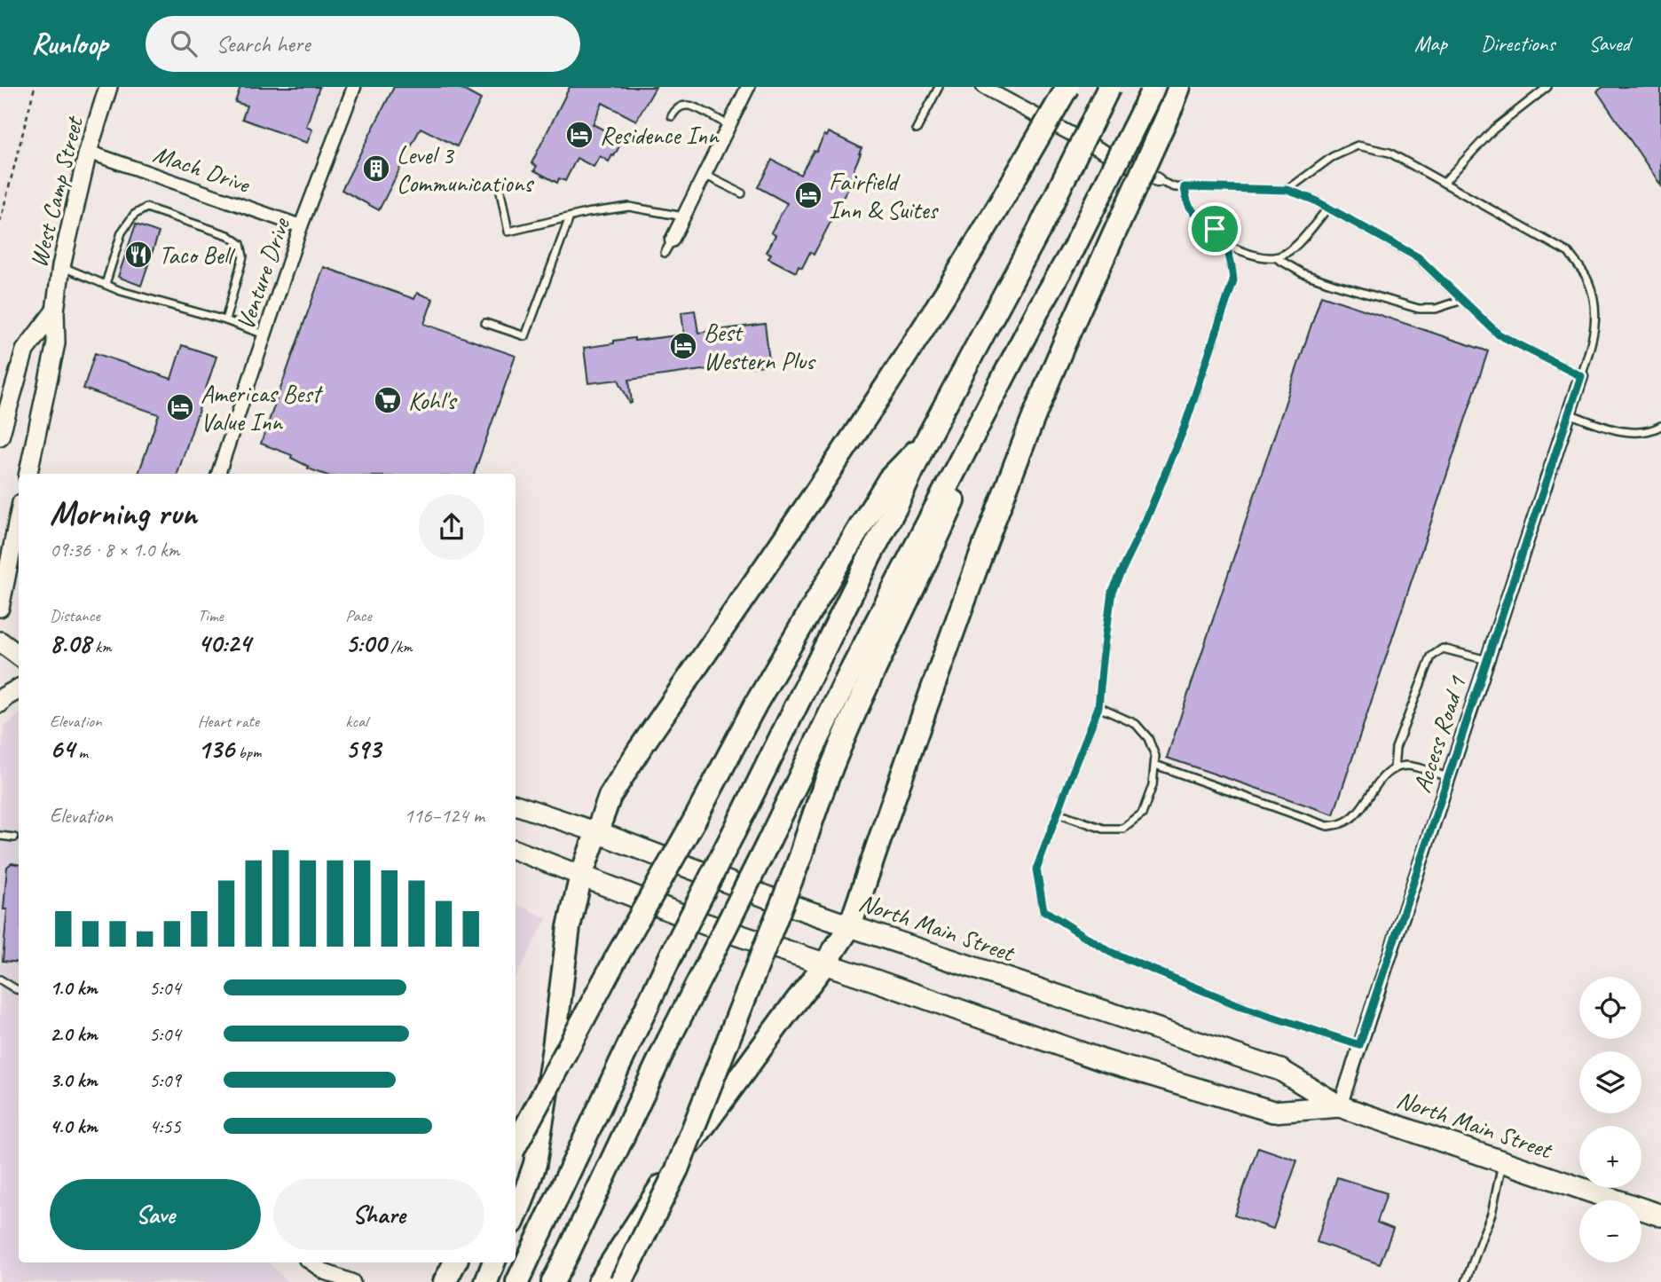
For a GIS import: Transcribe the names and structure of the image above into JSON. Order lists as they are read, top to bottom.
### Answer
{
  "streets": {
    "highway": ["North Main Street"],
    "main road": ["West Camp Street"],
    "street": ["Mach Drive", "Venture Drive", "Access Road 1"]
  },
  "crossings": [
    ["Mach Drive", "West Camp Street"],
    ["Mach Drive", "Venture Drive"],
    ["Access Road 1", "North Main Street"]
  ],
  "places": {
    "hotel": [
      "Residence Inn",
      "Fairfield Inn & Suites",
      "Best Western Plus",
      "Americas Best Value Inn"
    ],
    "building": ["Level 3 Communications"],
    "restaurant": ["Taco Bell"],
    "supermarket": ["Kohl's"]
  },
  "page": {
    "header": "Runloop",
    "search": "Search here",
    "nav": ["Map", "Directions", "Saved"],
    "heading": ["Morning run", "09:36 · 8 × 1.0 km"],
    "stats": [
      ["Distance", "8.08 km"],
      ["Time", "40:24"],
      ["Pace", "5:00 /km"],
      ["Elevation", "64 m"],
      ["Heart rate", "136 bpm"],
      ["kcal", "593"]
    ],
    "chart": ["Elevation", "116–124 m"],
    "list": [
      {
        "name": "1.0 km",
        "note": "5:04"
      },
      {
        "name": "2.0 km",
        "note": "5:04"
      },
      {
        "name": "3.0 km",
        "note": "5:09"
      },
      {
        "name": "4.0 km",
        "note": "4:55"
      }
    ],
    "map_buttons": ["+", "−"],
    "buttons": ["Save", "Share"]
  }
}
